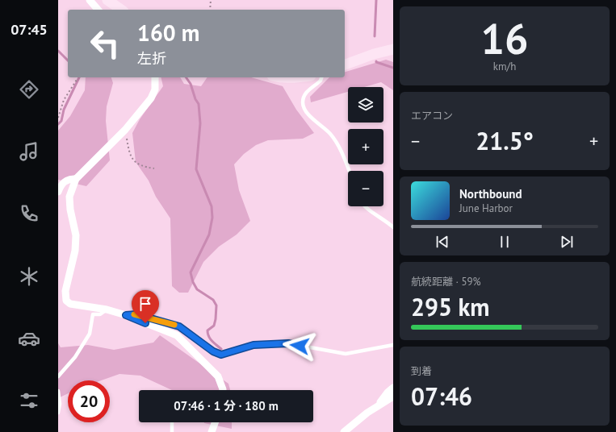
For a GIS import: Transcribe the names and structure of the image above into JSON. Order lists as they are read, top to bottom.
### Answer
{
  "page": {
    "tabs": "07:45",
    "tile": [
      ["16", "km/h"],
      "エアコン",
      ["航続距離 · 59%", "295 km"],
      ["到着", "07:46"]
    ],
    "turn": ["160 m", "左折"],
    "map_buttons": ["+", "−"],
    "heat": ["−", "21.5°", "+"],
    "song": ["Northbound", "June Harbor"],
    "limit": "20",
    "trip": "07:46 · 1 分 · 180 m"
  }
}
